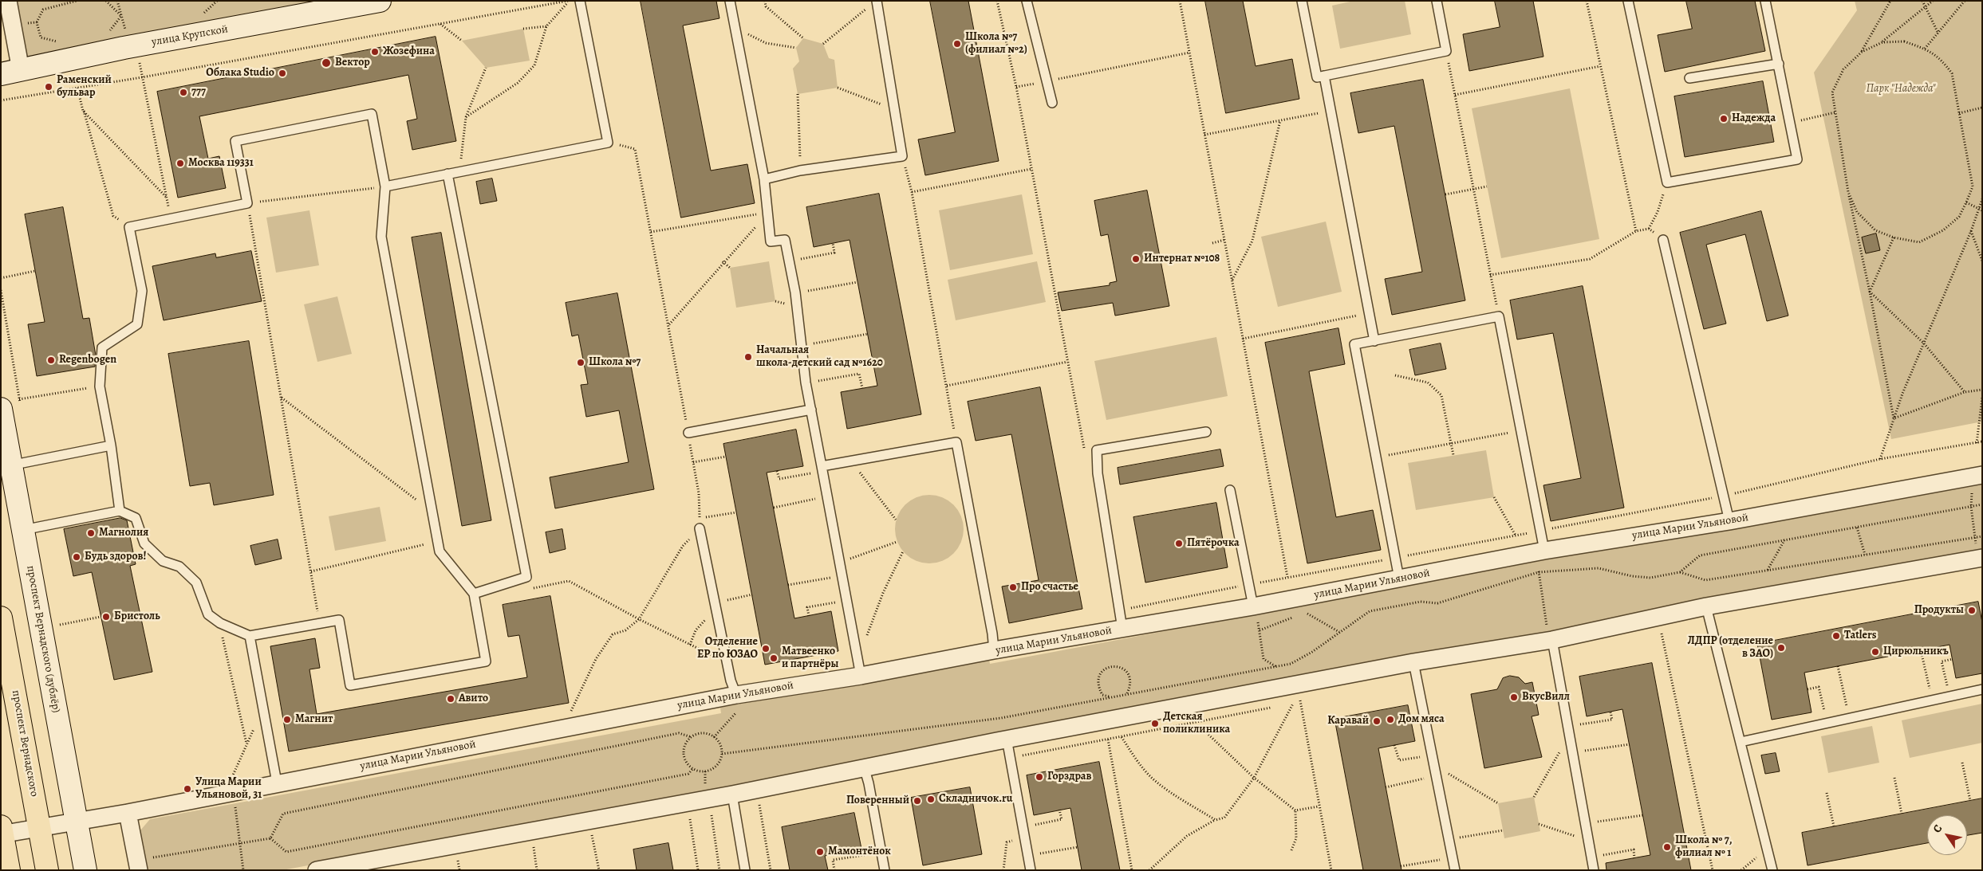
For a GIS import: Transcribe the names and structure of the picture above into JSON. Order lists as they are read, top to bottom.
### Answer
{
  "streets": {
    "main road": ["проспект Вернадского"],
    "street": ["улица Крупской", "улица Марии Ульяновой", "проспект Вернадского (дублёр)"]
  },
  "crossings": [
    ["улица Марии Ульяновой", "проспект Вернадского (дублёр)"],
    ["улица Марии Ульяновой", "проспект Вернадского"]
  ],
  "parks": ["Парк \"Надежда\""],
  "places": [
    "Школа №7 (филиал №2)",
    "Жозефина",
    "Вектор",
    "Облака Studio",
    "Раменский бульвар",
    "777",
    "Надежда",
    "Москва 119331",
    "Интернат №108",
    "Начальная школа-детский сад №1620",
    "Regenbogen",
    "Школа №7",
    "Магнолия",
    "Пятёрочка",
    "Будь здоров!",
    "Про счастье",
    "Продукты",
    "Бристоль",
    "Tatlers",
    "ЛДПР (отделение в ЗАО)",
    "Отделение ЕР по ЮЗАО",
    "Цирюльникъ",
    "Матвеенко и партнёры",
    "ВкусВилл",
    "Авито",
    "Магнит",
    "Дом мяса",
    "Каравай",
    "Детская поликлиника",
    "Горздрав",
    "Улица Марии Ульяновой, 31",
    "Складничок.ru",
    "Поверенный",
    "Школа № 7, филиал № 1",
    "Мамонтёнок"
  ],
  "north": "top left"
}
